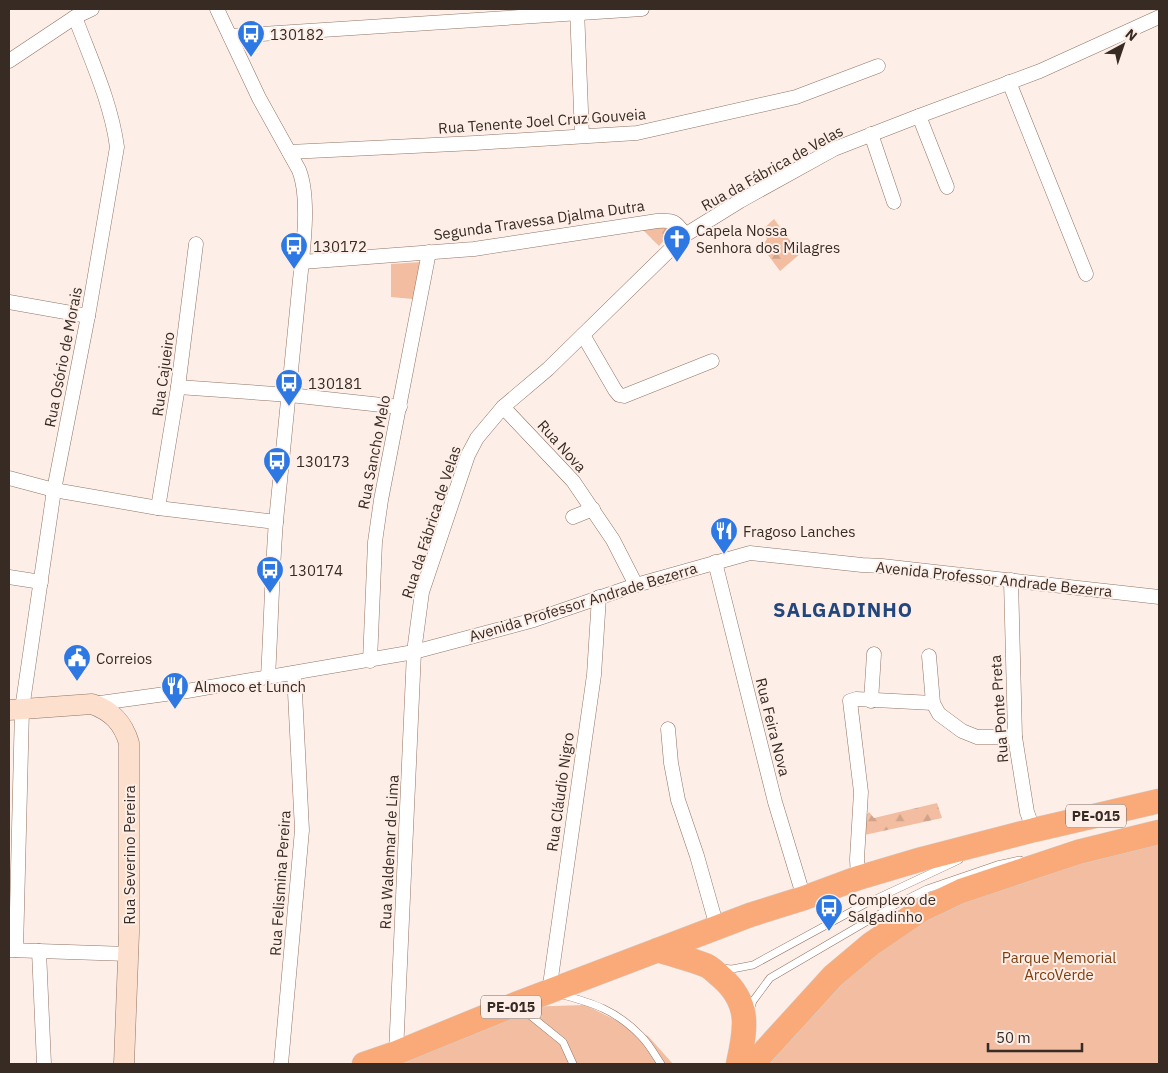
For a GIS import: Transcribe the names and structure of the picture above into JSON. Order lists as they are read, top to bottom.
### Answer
{
  "streets": {
    "highway": ["PE-015"],
    "main road": ["Avenida Professor Andrade Bezerra", "Rua Severino Pereira"],
    "street": [
      "Rua Tenente Joel Cruz Gouveia",
      "Rua da Fábrica de Velas",
      "Segunda Travessa Djalma Dutra",
      "Rua Osório de Morais",
      "Rua Cajueiro",
      "Rua Nova",
      "Rua Sancho Melo",
      "Rua Ponte Preta",
      "Rua Feira Nova",
      "Rua Cláudio Nigro",
      "Rua Waldemar de Lima",
      "Rua Felismina Pereira"
    ]
  },
  "crossings": [
    ["Rua da Fábrica de Velas", "Segunda Travessa Djalma Dutra"],
    ["Rua da Fábrica de Velas", "Rua Nova"],
    ["Rua da Fábrica de Velas", "Avenida Professor Andrade Bezerra"],
    ["Rua da Fábrica de Velas", "Rua Waldemar de Lima"],
    ["Segunda Travessa Djalma Dutra", "Rua Sancho Melo"],
    ["Rua Osório de Morais", "Avenida Professor Andrade Bezerra"],
    ["Rua Nova", "Avenida Professor Andrade Bezerra"],
    ["Rua Sancho Melo", "Avenida Professor Andrade Bezerra"],
    ["Avenida Professor Andrade Bezerra", "Rua Ponte Preta"],
    ["Avenida Professor Andrade Bezerra", "Rua Feira Nova"],
    ["Avenida Professor Andrade Bezerra", "Rua Cláudio Nigro"],
    ["Avenida Professor Andrade Bezerra", "Rua Waldemar de Lima"],
    ["Avenida Professor Andrade Bezerra", "Rua Severino Pereira"],
    ["Avenida Professor Andrade Bezerra", "Rua Felismina Pereira"],
    ["Rua Ponte Preta", "PE-015"],
    ["Rua Feira Nova", "PE-015"],
    ["Rua Cláudio Nigro", "PE-015"],
    ["PE-015", "Rua Waldemar de Lima"]
  ],
  "districts": ["SALGADINHO"],
  "parks": ["Parque Memorial ArcoVerde"],
  "places": {
    "bus stop": [
      "130182",
      "130172",
      "130181",
      "130173",
      "130174",
      "Complexo de Salgadinho"
    ],
    "church": ["Capela Nossa Senhora dos Milagres"],
    "restaurant": ["Fragoso Lanches", "Almoco et Lunch"],
    "public building": ["Correios"]
  },
  "scale_bar": "50 m",
  "north": "top right"
}
